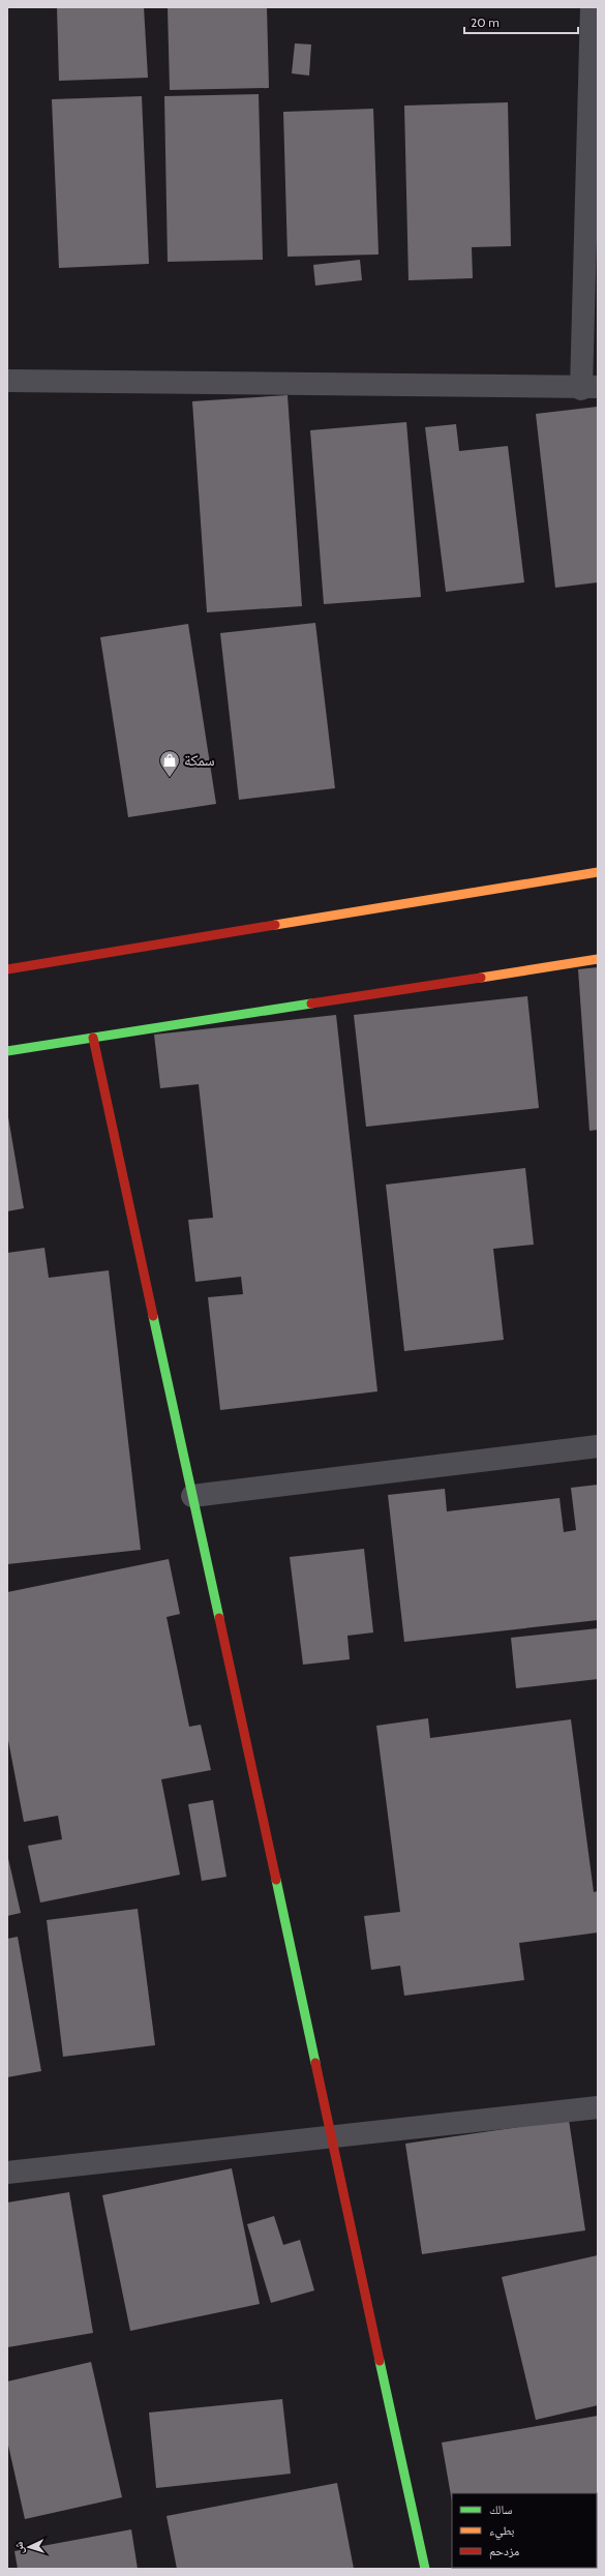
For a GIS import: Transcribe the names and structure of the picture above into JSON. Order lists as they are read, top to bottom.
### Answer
{
  "places": {
    "shop": ["سمكة"]
  },
  "legend": ["سالك", "بطيء", "مزدحم"],
  "scale_bar": "20 m",
  "north": "left"
}
